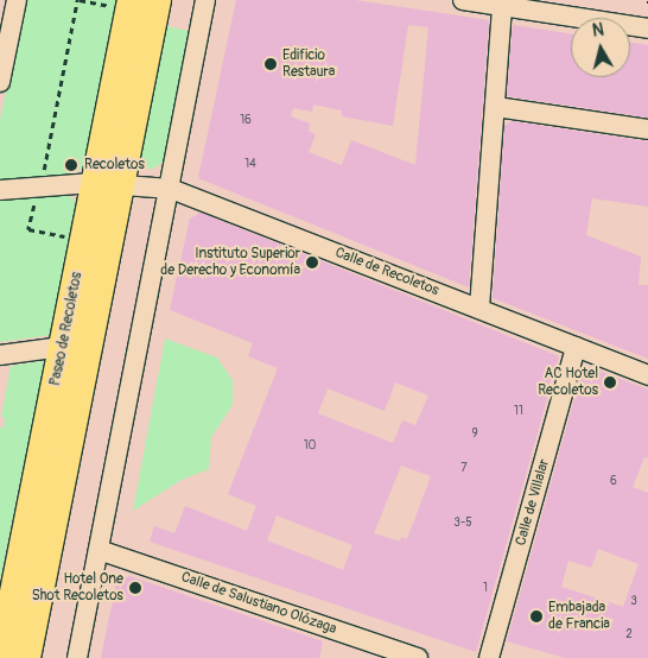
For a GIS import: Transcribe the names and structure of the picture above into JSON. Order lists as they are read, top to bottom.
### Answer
{
  "streets": {
    "highway": ["Paseo de Recoletos"],
    "street": ["Calle de Recoletos", "Calle de Villalar", "Calle de Salustiano Olózaga"]
  },
  "crossings": [
    ["Calle de Recoletos", "Paseo de Recoletos"],
    ["Calle de Recoletos", "Calle de Villalar"]
  ],
  "places": [
    "Edificio Restaura",
    "Recoletos",
    "Instituto Superior de Derecho y Economía",
    "AC Hotel Recoletos",
    "Hotel One Shot Recoletos",
    "Embajada de Francia"
  ],
  "house_numbers": [
    "16",
    "14",
    "11",
    "9",
    "10",
    "7",
    "6",
    "3-5",
    "1",
    "3",
    "2"
  ],
  "north": "top"
}
